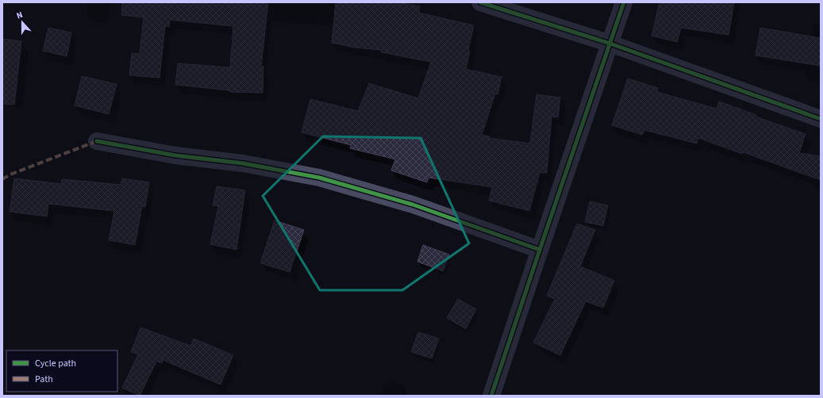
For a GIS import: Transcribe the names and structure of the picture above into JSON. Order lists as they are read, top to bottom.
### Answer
{
  "legend": ["Cycle path", "Path"],
  "north": "top"
}
